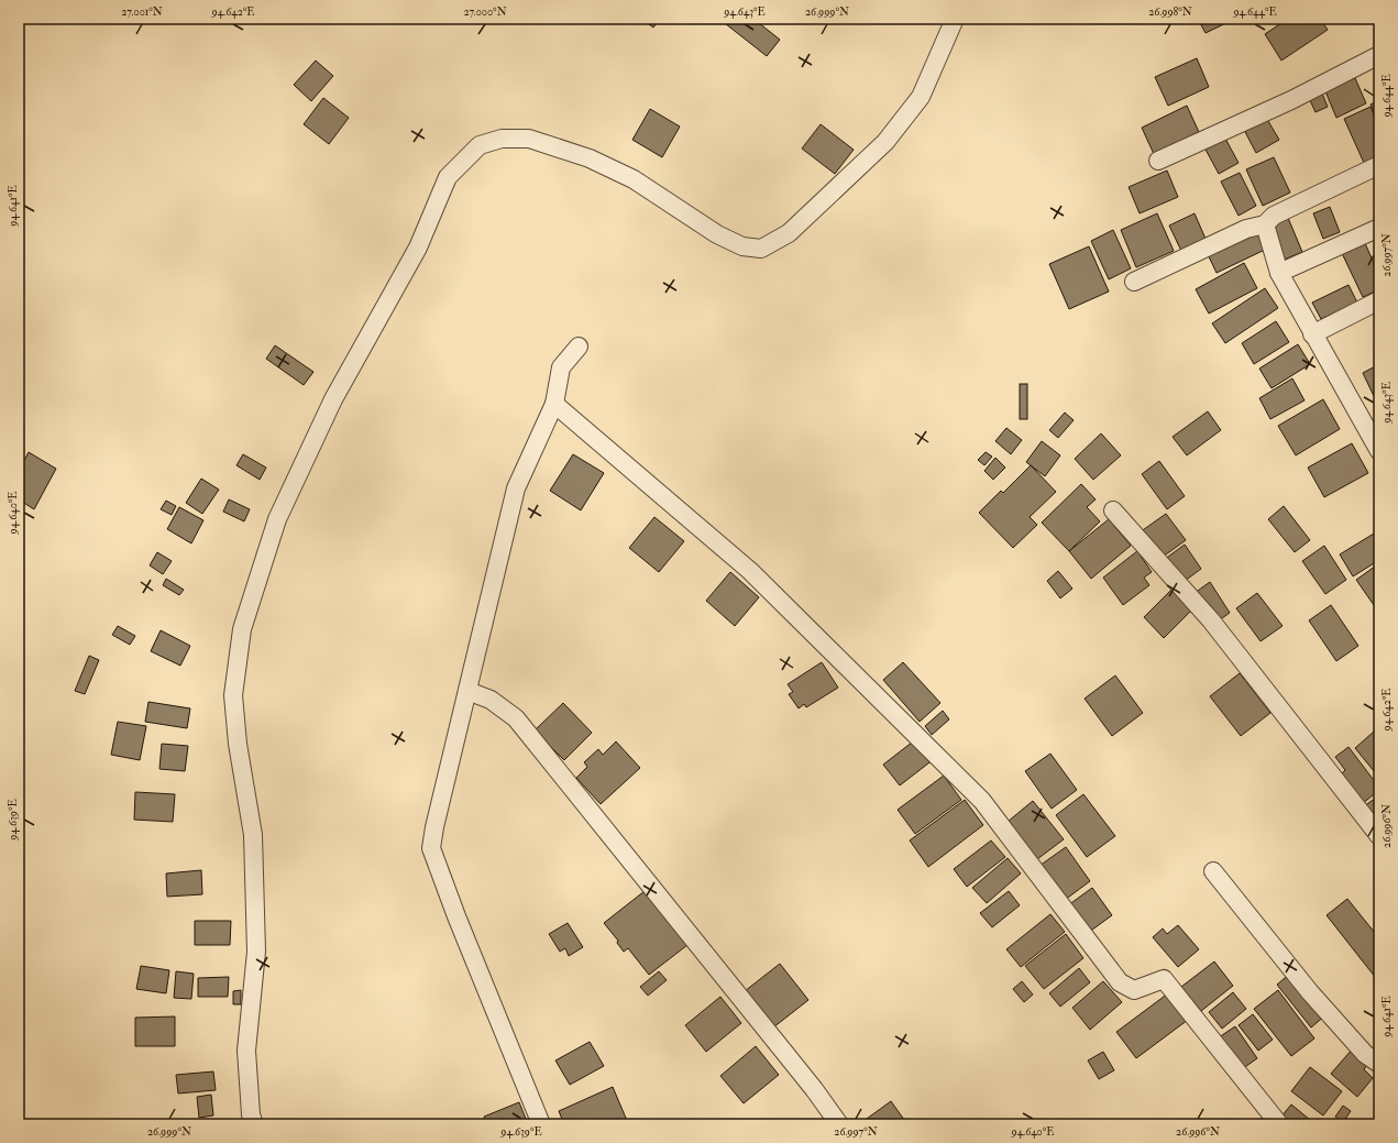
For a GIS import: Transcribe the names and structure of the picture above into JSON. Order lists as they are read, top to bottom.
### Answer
{
  "coordinates": [
    "27.001°N",
    "94.642°E",
    "27.000°N",
    "94.643°E",
    "26.999°N",
    "26.998°N",
    "94.644°E",
    "94.641°E",
    "26.997°N",
    "94.640°E",
    "94.639°E",
    "26.996°N"
  ]
}
